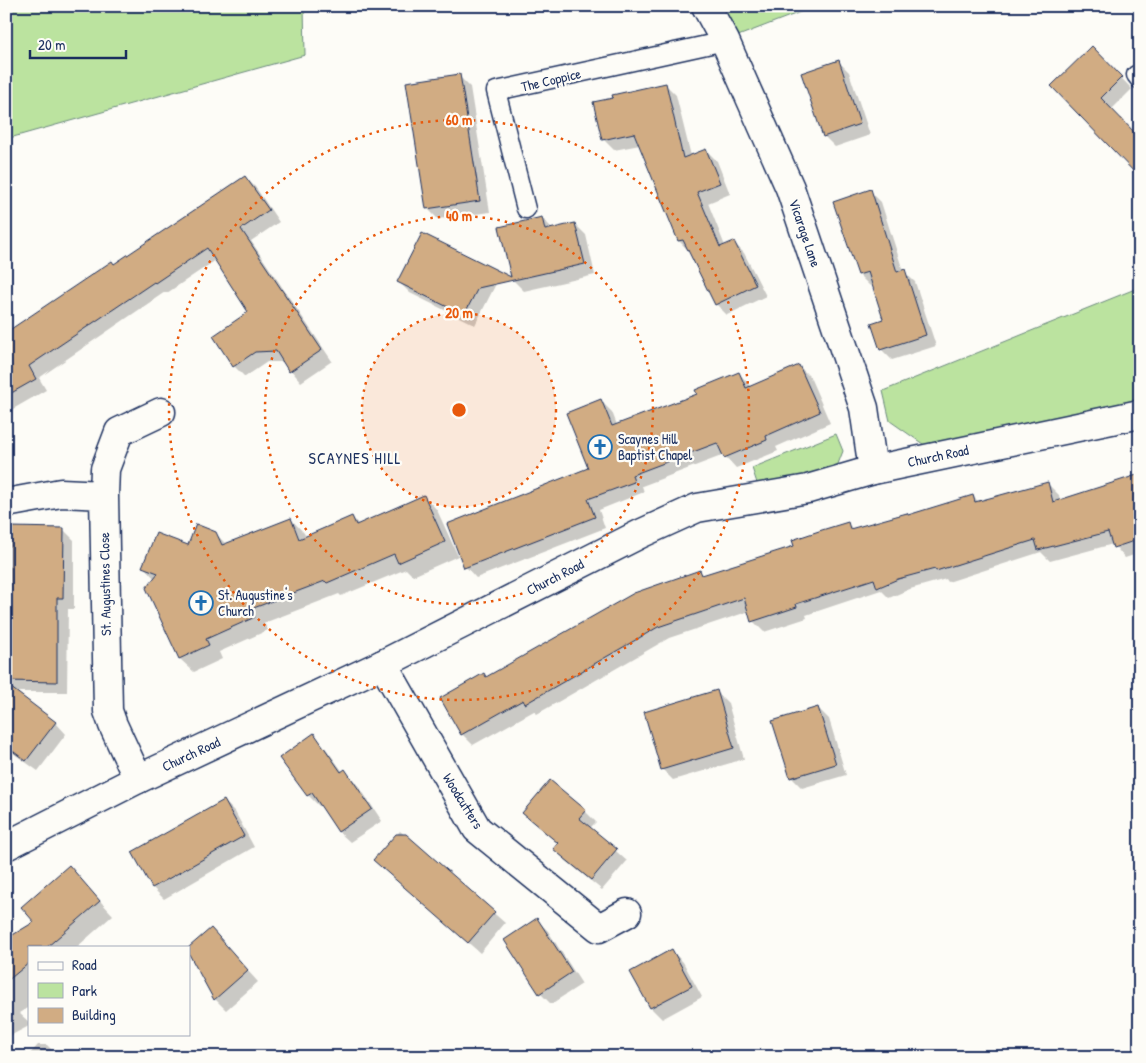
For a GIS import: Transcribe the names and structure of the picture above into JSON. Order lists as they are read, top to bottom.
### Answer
{
  "streets": {
    "street": [
      "Vicarage Lane",
      "Church Road",
      "St. Augustines Close",
      "Woodcutters"
    ],
    "lane": ["The Coppice"]
  },
  "crossings": [
    ["The Coppice", "Vicarage Lane"],
    ["Vicarage Lane", "Church Road"],
    ["Church Road", "St. Augustines Close"],
    ["Church Road", "Woodcutters"]
  ],
  "districts": ["SCAYNES HILL"],
  "places": {
    "church": ["Scaynes Hill Baptist Chapel", "St. Augustine's Church"]
  },
  "legend": ["Road", "Park", "Building"],
  "scale_bar": "20 m",
  "rings": ["60 m", "40 m", "20 m"]
}
